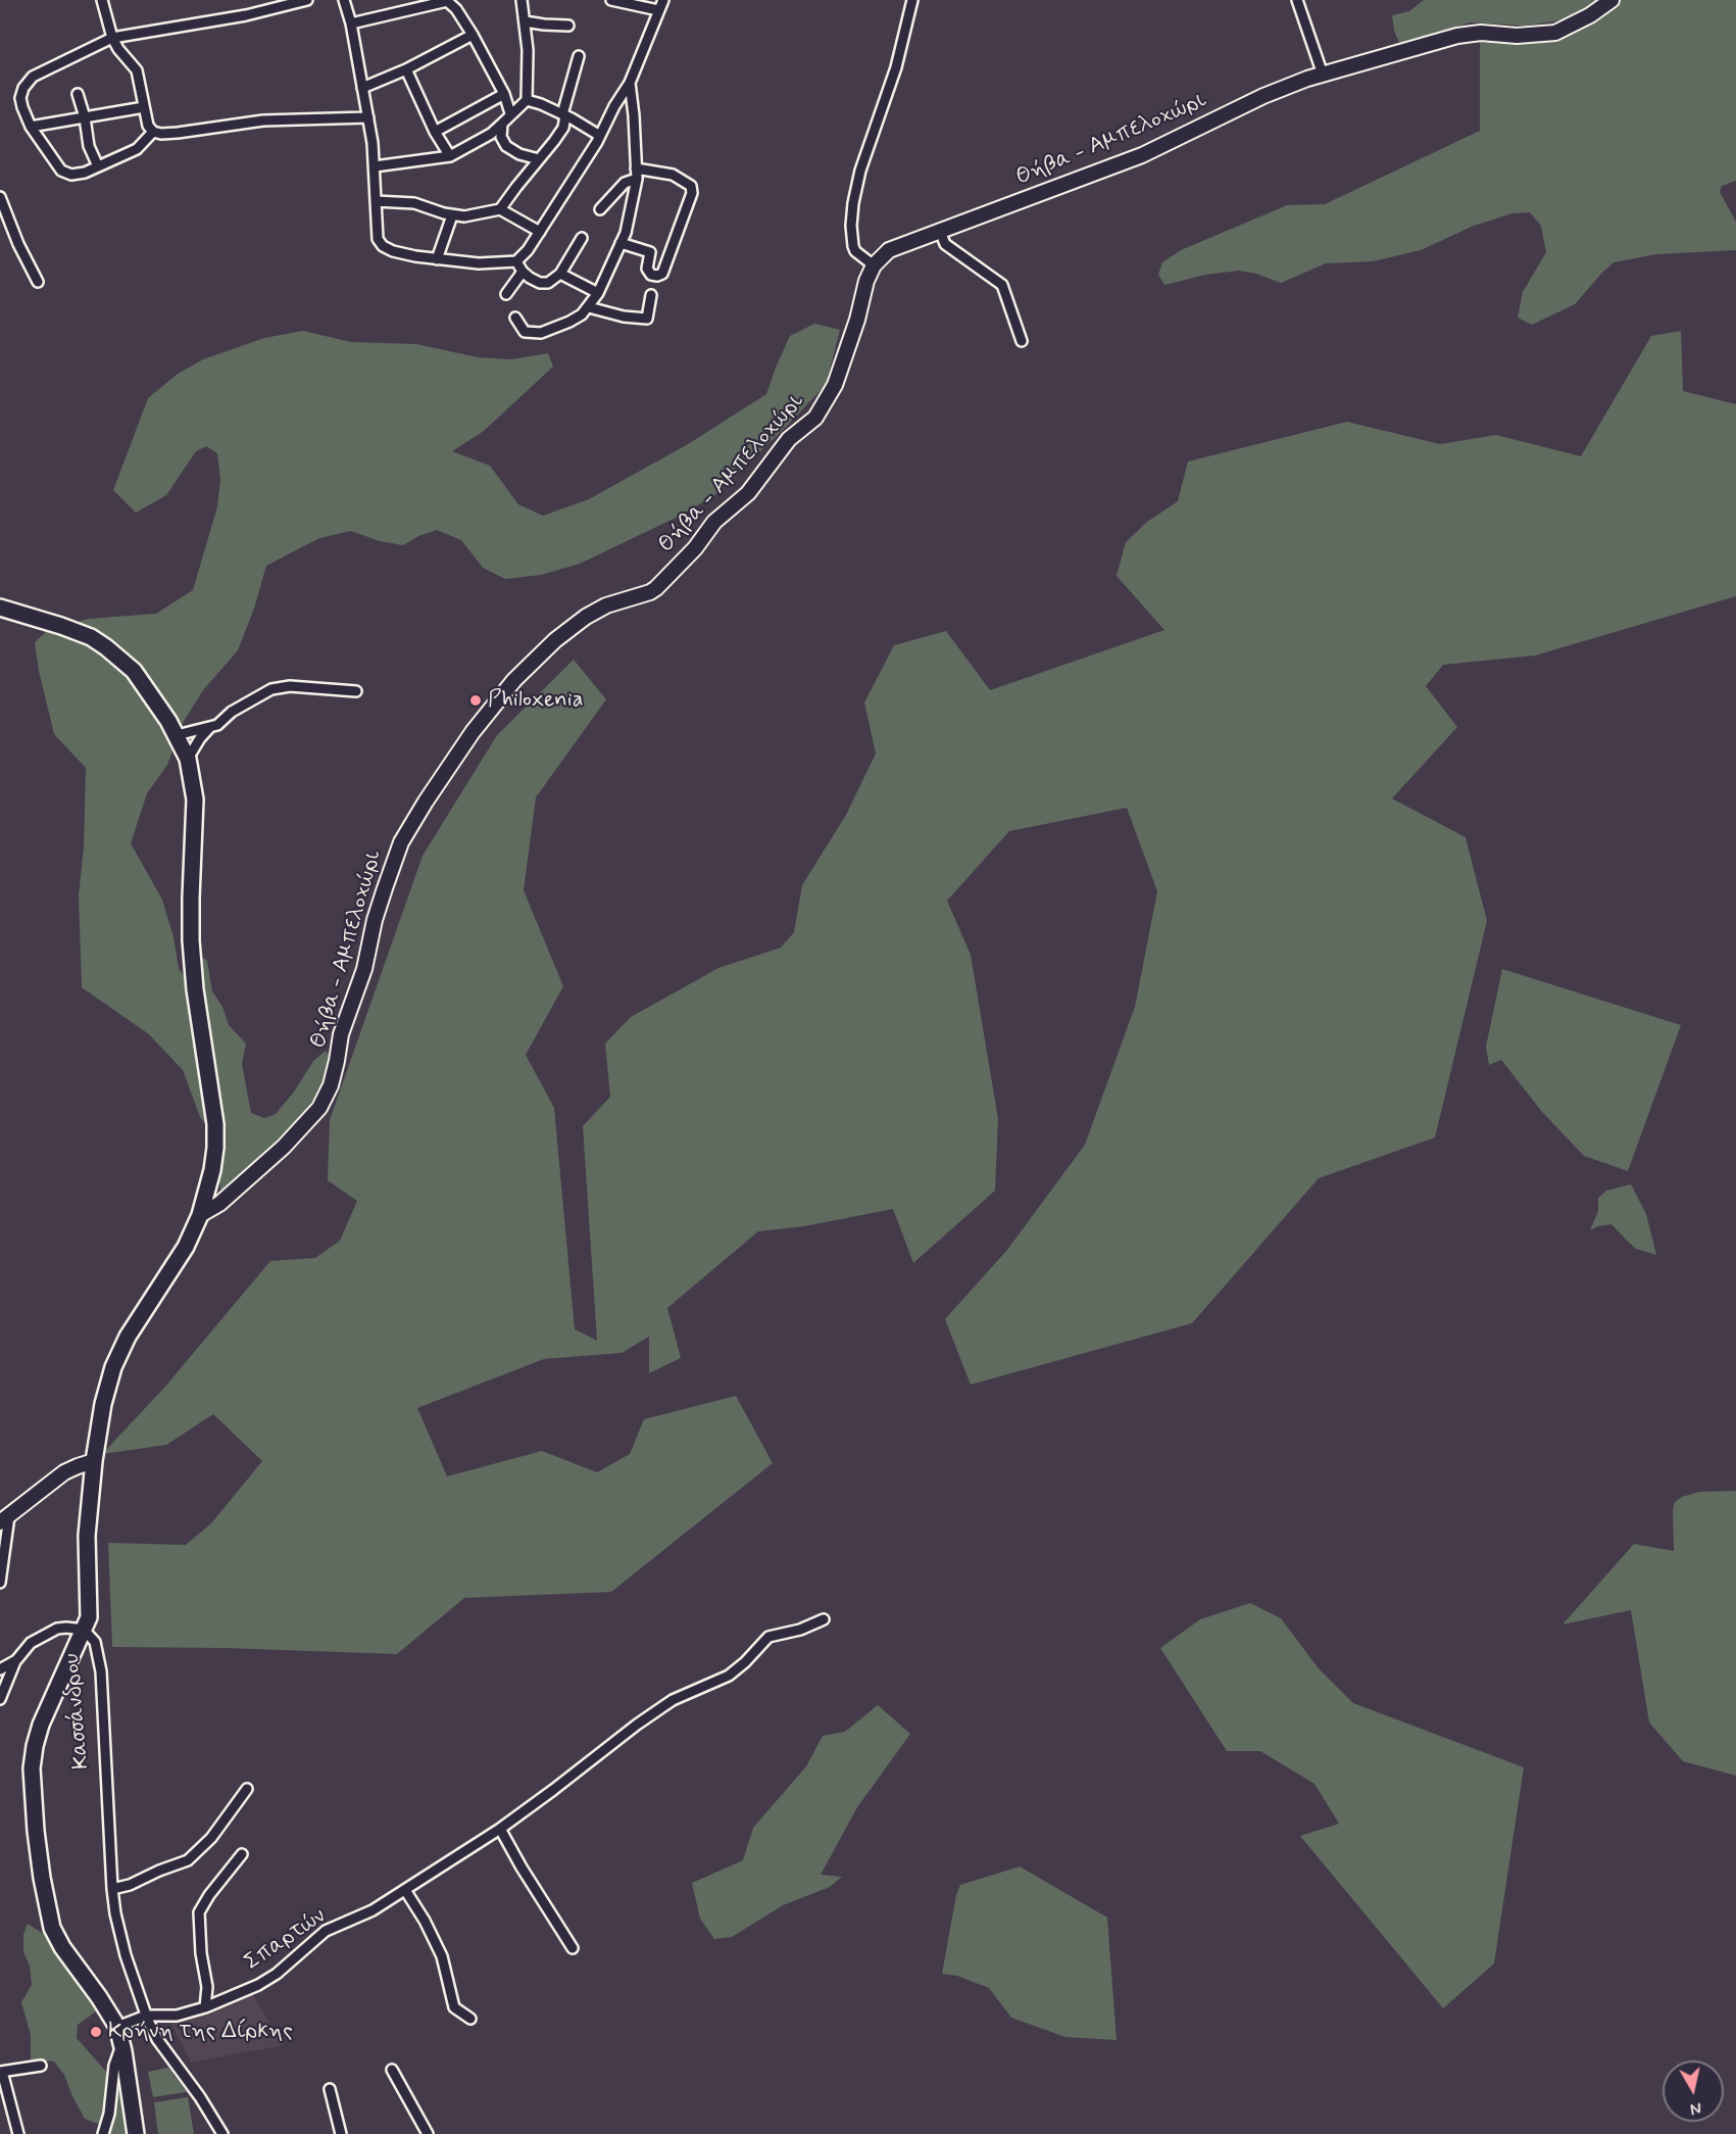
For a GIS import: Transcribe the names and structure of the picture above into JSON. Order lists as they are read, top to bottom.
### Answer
{
  "streets": {
    "main road": ["Κασσάνδρου"],
    "street": ["Θήβα - Αμπελοχώρι", "Σπαρτών"]
  },
  "crossings": [
    ["Θήβα - Αμπελοχώρι", "Κασσάνδρου"],
    ["Κασσάνδρου", "Σπαρτών"]
  ],
  "places": ["Philoxenia", "Κρήνη της Δίρκης"],
  "north": "bottom"
}
